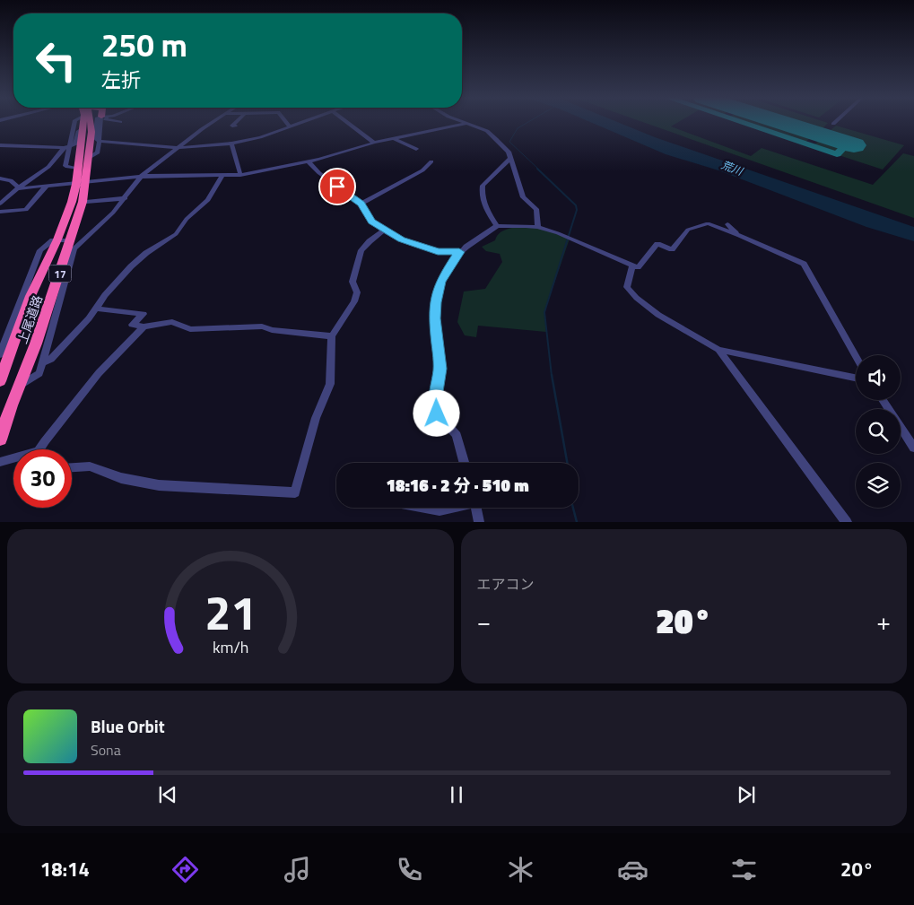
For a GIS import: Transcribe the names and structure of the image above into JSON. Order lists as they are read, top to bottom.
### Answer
{
  "streets": {
    "highway": ["17", "上尾道路"]
  },
  "water": ["荒川"],
  "page": {
    "turn": ["250 m", "左折"],
    "limit": "30",
    "trip": "18:16 · 2 分 · 510 m",
    "tile": "エアコン",
    "heat": ["−", "20°", "+"],
    "song": ["Blue Orbit", "Sona"],
    "tabs": ["18:14", "20°"],
    "gauge": ["21", "km/h"]
  }
}
